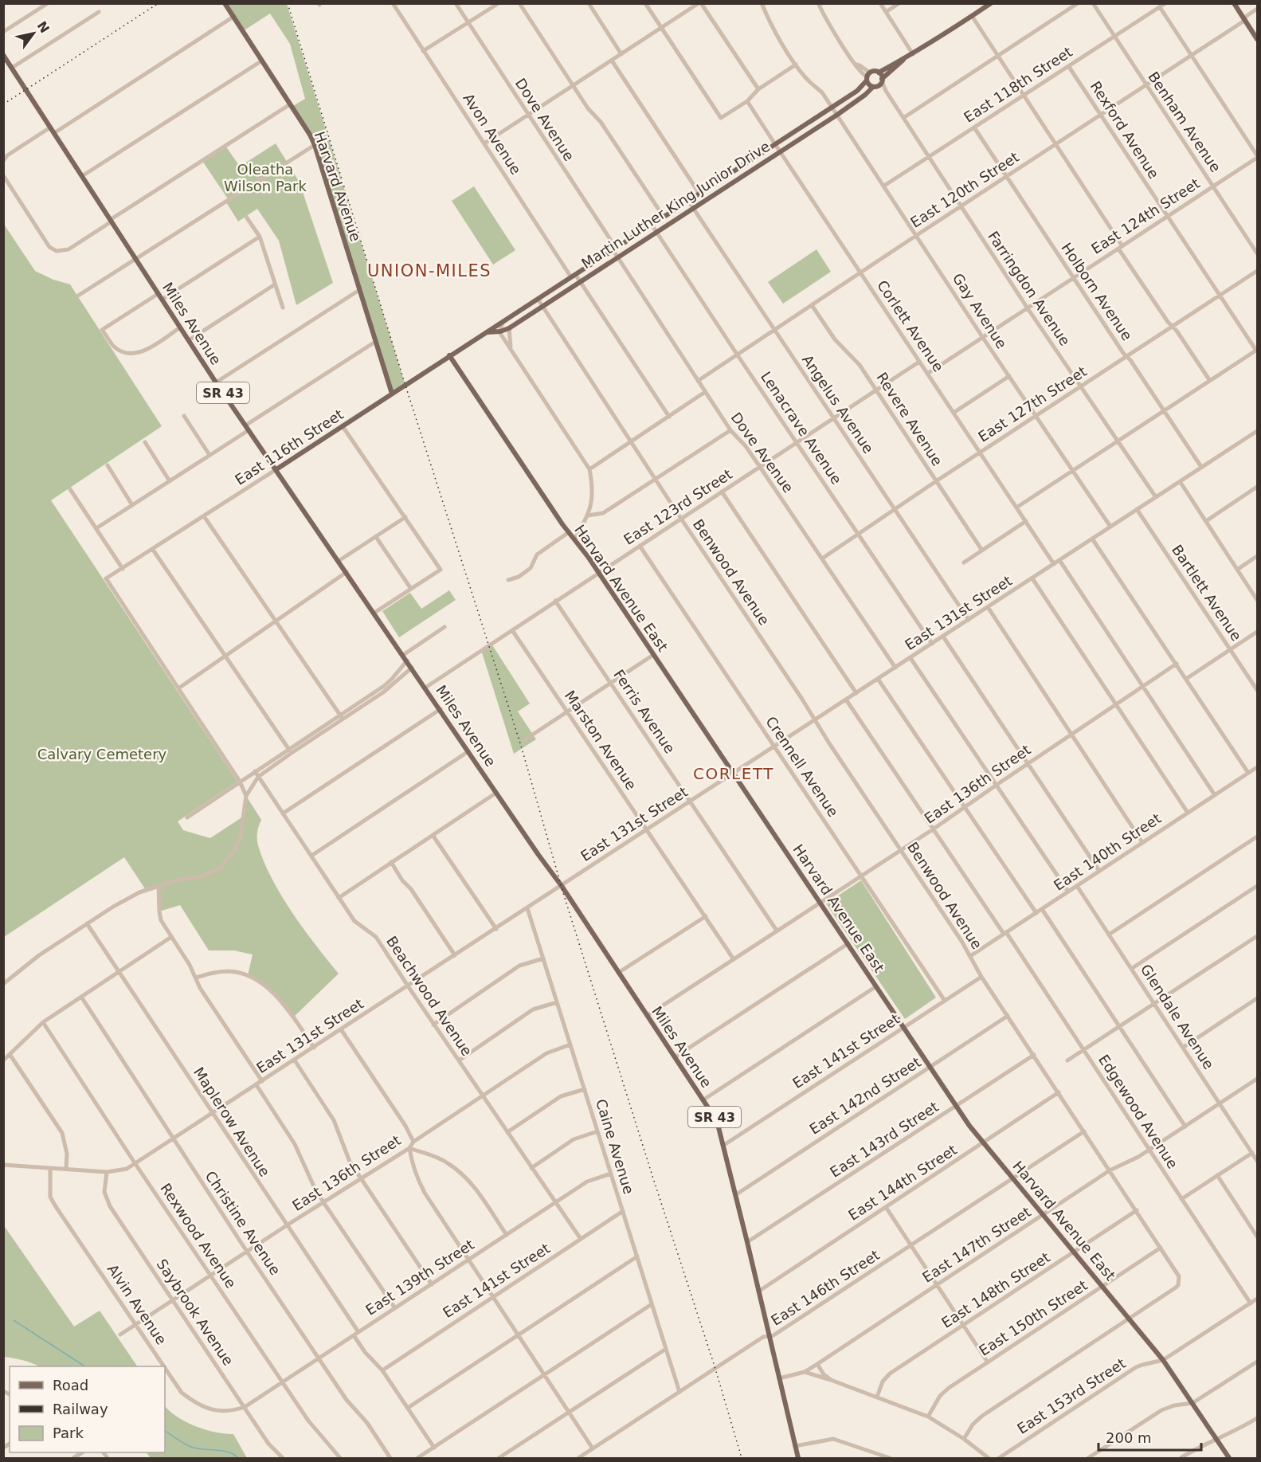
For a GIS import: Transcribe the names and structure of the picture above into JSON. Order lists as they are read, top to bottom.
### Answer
{
  "streets": {
    "main road": [
      "Harvard Avenue",
      "Martin Luther King Junior Drive",
      "Miles Avenue",
      "SR 43",
      "East 116th Street",
      "Harvard Avenue East"
    ],
    "street": [
      "East 118th Street",
      "Dove Avenue",
      "Benham Avenue",
      "Rexford Avenue",
      "Avon Avenue",
      "East 120th Street",
      "East 124th Street",
      "Farringdon Avenue",
      "Holborn Avenue",
      "Gay Avenue",
      "Corlett Avenue",
      "Angelus Avenue",
      "East 127th Street",
      "Revere Avenue",
      "Lenacrave Avenue",
      "East 123rd Street",
      "Benwood Avenue",
      "Bartlett Avenue",
      "East 131st Street",
      "Ferris Avenue",
      "Marston Avenue",
      "Crennell Avenue",
      "East 136th Street",
      "East 140th Street",
      "Beachwood Avenue",
      "Glendale Avenue",
      "East 141st Street",
      "East 142nd Street",
      "Edgewood Avenue",
      "Maplerow Avenue",
      "East 143rd Street",
      "Caine Avenue",
      "East 144th Street",
      "Christine Avenue",
      "Rexwood Avenue",
      "East 147th Street",
      "East 139th Street",
      "East 146th Street",
      "East 148th Street",
      "Alvin Avenue",
      "Saybrook Avenue",
      "East 150th Street",
      "East 153rd Street"
    ]
  },
  "crossings": [
    ["East 118th Street", "Benham Avenue"],
    ["East 118th Street", "Rexford Avenue"],
    ["East 118th Street", "Farringdon Avenue"],
    ["East 118th Street", "Holborn Avenue"],
    ["East 118th Street", "Gay Avenue"],
    ["Dove Avenue", "East 120th Street"],
    ["Dove Avenue", "Martin Luther King Junior Drive"],
    ["Dove Avenue", "East 127th Street"],
    ["Dove Avenue", "East 123rd Street"],
    ["Dove Avenue", "East 131st Street"],
    ["Benham Avenue", "East 120th Street"],
    ["Benham Avenue", "East 124th Street"],
    ["Rexford Avenue", "East 120th Street"],
    ["Rexford Avenue", "East 124th Street"],
    ["Rexford Avenue", "East 127th Street"],
    ["Avon Avenue", "Martin Luther King Junior Drive"],
    ["Harvard Avenue", "East 116th Street"],
    ["East 120th Street", "Farringdon Avenue"],
    ["East 120th Street", "Holborn Avenue"],
    ["East 120th Street", "Gay Avenue"],
    ["East 120th Street", "Corlett Avenue"],
    ["East 120th Street", "Angelus Avenue"],
    ["East 120th Street", "Revere Avenue"],
    ["East 120th Street", "Lenacrave Avenue"],
    ["Martin Luther King Junior Drive", "Farringdon Avenue"],
    ["Martin Luther King Junior Drive", "Gay Avenue"],
    ["Martin Luther King Junior Drive", "Corlett Avenue"],
    ["Martin Luther King Junior Drive", "Angelus Avenue"],
    ["Martin Luther King Junior Drive", "Lenacrave Avenue"],
    ["Martin Luther King Junior Drive", "East 116th Street"],
    ["Martin Luther King Junior Drive", "Benwood Avenue"],
    ["East 124th Street", "Farringdon Avenue"],
    ["East 124th Street", "Holborn Avenue"],
    ["East 124th Street", "Gay Avenue"],
    ["East 124th Street", "Corlett Avenue"],
    ["Farringdon Avenue", "East 127th Street"],
    ["Farringdon Avenue", "East 131st Street"],
    ["Holborn Avenue", "East 127th Street"],
    ["Holborn Avenue", "East 131st Street"],
    ["Gay Avenue", "East 127th Street"],
    ["Gay Avenue", "East 131st Street"],
    ["Miles Avenue", "East 116th Street"],
    ["Miles Avenue", "East 123rd Street"],
    ["Miles Avenue", "East 131st Street"],
    ["Miles Avenue", "East 136th Street"],
    ["Miles Avenue", "East 141st Street"],
    ["Miles Avenue", "East 142nd Street"],
    ["Miles Avenue", "East 143rd Street"],
    ["Miles Avenue", "East 144th Street"],
    ["Miles Avenue", "East 147th Street"],
    ["Miles Avenue", "East 146th Street"],
    ["Corlett Avenue", "East 127th Street"],
    ["Corlett Avenue", "East 123rd Street"],
    ["Corlett Avenue", "East 131st Street"],
    ["Angelus Avenue", "East 127th Street"],
    ["Angelus Avenue", "East 123rd Street"],
    ["Angelus Avenue", "East 131st Street"],
    ["East 127th Street", "Revere Avenue"],
    ["East 127th Street", "Lenacrave Avenue"],
    ["Revere Avenue", "East 123rd Street"],
    ["Lenacrave Avenue", "East 123rd Street"],
    ["Lenacrave Avenue", "East 131st Street"],
    ["East 116th Street", "Harvard Avenue East"],
    ["East 123rd Street", "Benwood Avenue"],
    ["East 123rd Street", "Harvard Avenue East"],
    ["East 123rd Street", "Ferris Avenue"],
    ["East 123rd Street", "Marston Avenue"],
    ["East 123rd Street", "Crennell Avenue"],
    ["Benwood Avenue", "Harvard Avenue East"],
    ["Benwood Avenue", "East 131st Street"],
    ["Benwood Avenue", "East 136th Street"],
    ["Benwood Avenue", "East 140th Street"],
    ["Benwood Avenue", "East 141st Street"],
    ["Benwood Avenue", "East 142nd Street"],
    ["Benwood Avenue", "East 143rd Street"],
    ["Benwood Avenue", "East 144th Street"],
    ["Benwood Avenue", "East 147th Street"],
    ["Benwood Avenue", "East 146th Street"],
    ["Benwood Avenue", "East 148th Street"],
    ["Benwood Avenue", "East 150th Street"],
    ["Harvard Avenue East", "East 131st Street"],
    ["Harvard Avenue East", "East 136th Street"],
    ["Harvard Avenue East", "East 141st Street"],
    ["Harvard Avenue East", "East 142nd Street"],
    ["Harvard Avenue East", "East 143rd Street"],
    ["Harvard Avenue East", "East 144th Street"],
    ["Harvard Avenue East", "East 147th Street"],
    ["Harvard Avenue East", "East 146th Street"],
    ["Harvard Avenue East", "East 148th Street"],
    ["Harvard Avenue East", "East 150th Street"],
    ["Harvard Avenue East", "East 153rd Street"],
    ["Bartlett Avenue", "East 131st Street"],
    ["East 131st Street", "Ferris Avenue"],
    ["East 131st Street", "Marston Avenue"],
    ["East 131st Street", "Crennell Avenue"],
    ["East 131st Street", "Beachwood Avenue"],
    ["East 131st Street", "Edgewood Avenue"],
    ["East 131st Street", "Maplerow Avenue"],
    ["East 131st Street", "Caine Avenue"],
    ["East 131st Street", "Christine Avenue"],
    ["East 131st Street", "Rexwood Avenue"],
    ["East 131st Street", "Alvin Avenue"],
    ["East 131st Street", "Saybrook Avenue"],
    ["Ferris Avenue", "East 136th Street"],
    ["Marston Avenue", "East 136th Street"],
    ["Crennell Avenue", "East 136th Street"],
    ["Crennell Avenue", "East 141st Street"],
    ["East 136th Street", "Beachwood Avenue"],
    ["East 136th Street", "Edgewood Avenue"],
    ["East 136th Street", "Maplerow Avenue"],
    ["East 136th Street", "Caine Avenue"],
    ["East 136th Street", "Christine Avenue"],
    ["East 136th Street", "Rexwood Avenue"],
    ["East 136th Street", "Alvin Avenue"],
    ["East 136th Street", "Saybrook Avenue"],
    ["East 140th Street", "Glendale Avenue"],
    ["East 140th Street", "Edgewood Avenue"],
    ["Beachwood Avenue", "East 141st Street"],
    ["Beachwood Avenue", "East 139th Street"],
    ["Glendale Avenue", "East 147th Street"],
    ["East 141st Street", "Maplerow Avenue"],
    ["East 141st Street", "Caine Avenue"],
    ["Edgewood Avenue", "East 147th Street"],
    ["Edgewood Avenue", "East 153rd Street"],
    ["Maplerow Avenue", "East 139th Street"],
    ["Caine Avenue", "East 139th Street"],
    ["Caine Avenue", "East 146th Street"],
    ["Christine Avenue", "East 139th Street"],
    ["Rexwood Avenue", "East 139th Street"],
    ["East 139th Street", "Alvin Avenue"],
    ["East 139th Street", "Saybrook Avenue"],
    ["Alvin Avenue", "Saybrook Avenue"]
  ],
  "districts": ["UNION-MILES", "CORLETT"],
  "parks": ["Oleatha Wilson Park", "Calvary Cemetery"],
  "legend": ["Road", "Railway", "Park"],
  "scale_bar": "200 m",
  "north": "top right"
}
